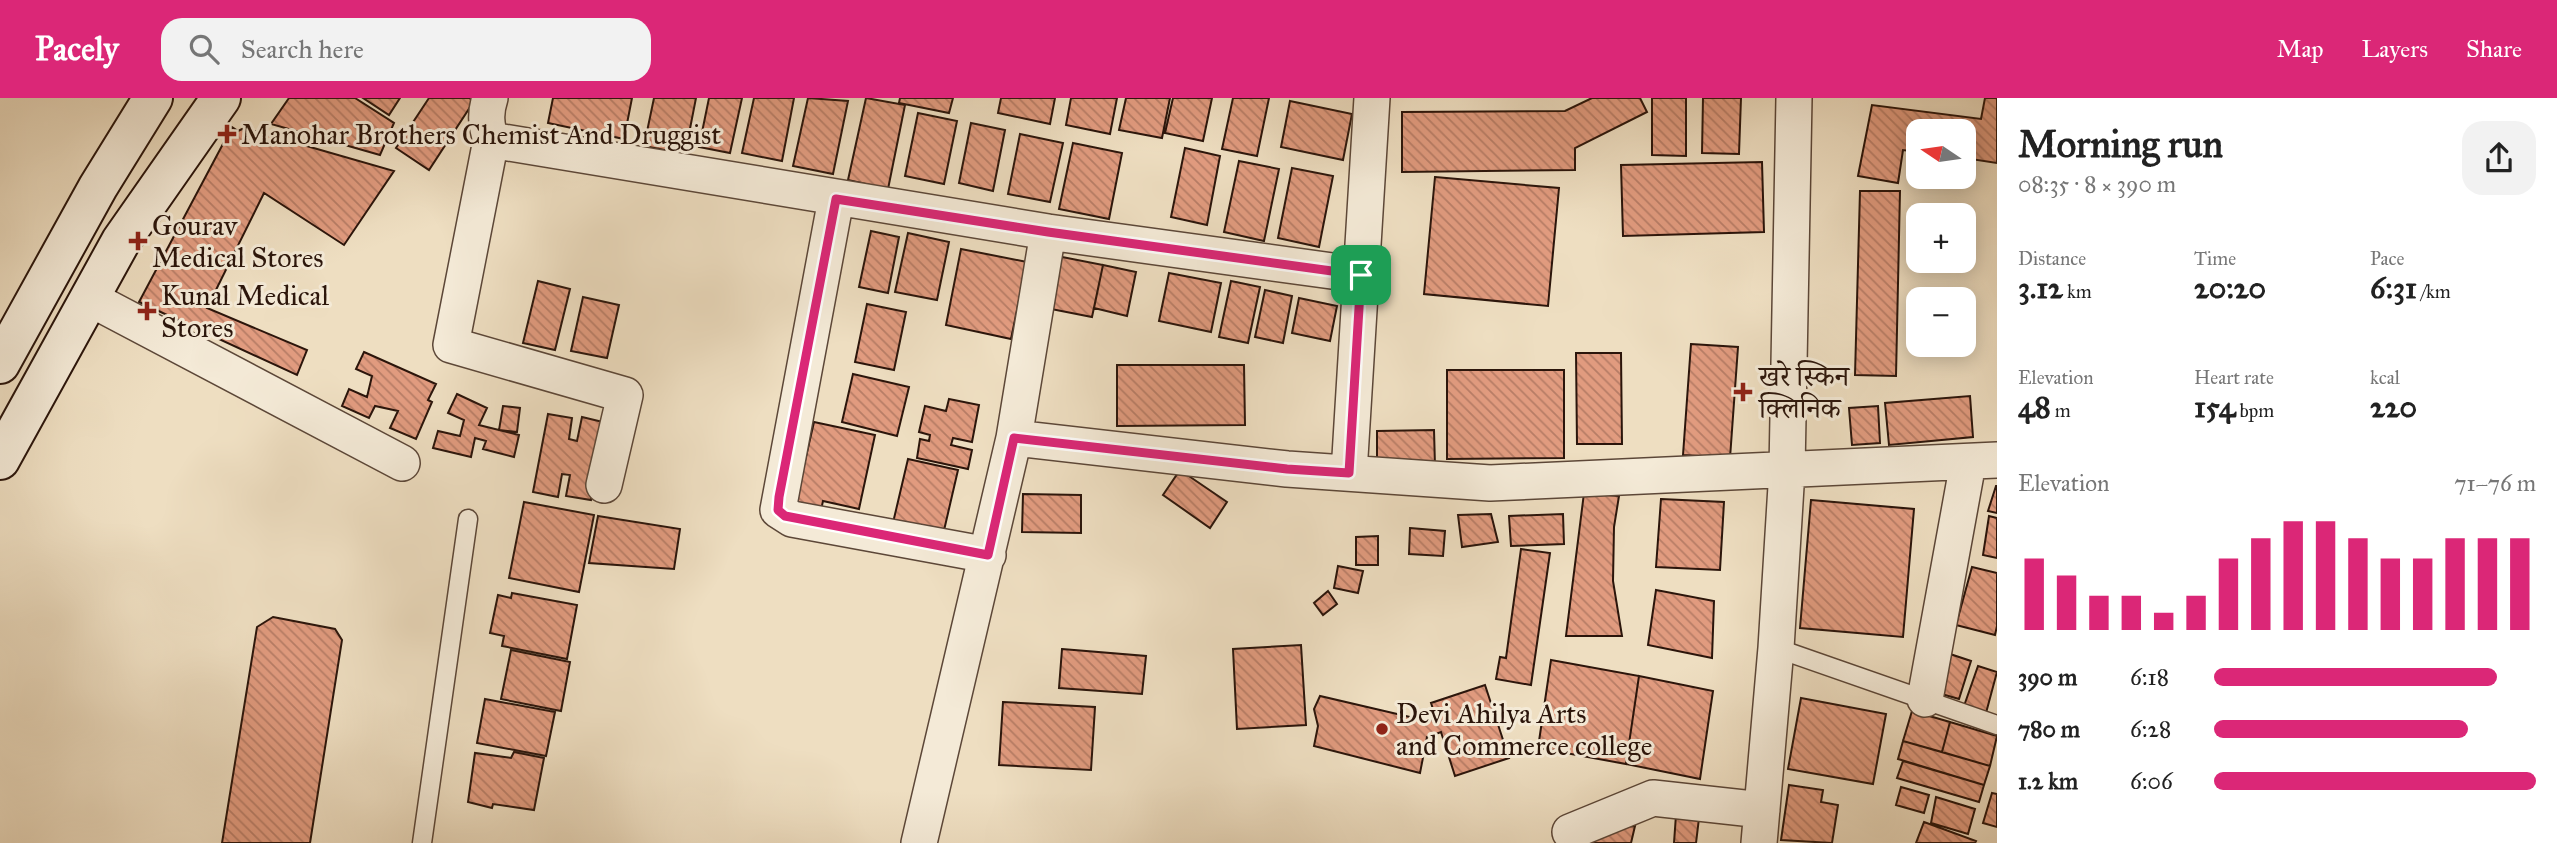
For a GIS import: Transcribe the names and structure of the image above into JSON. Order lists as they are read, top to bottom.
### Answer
{
  "places": {
    "health": [
      "Manohar Brothers Chemist And Druggist",
      "Gourav Medical Stores",
      "Kunal Medical Stores",
      "खरे स्किन क्लिनिक"
    ],
    "other": ["Devi Ahilya Arts and Commerce college"]
  },
  "north": "left",
  "page": {
    "header": "Pacely",
    "search": "Search here",
    "nav": ["Map", "Layers", "Share"],
    "heading": ["Morning run", "08:35 · 8 × 390 m"],
    "map_buttons": ["+", "−"],
    "stats": [
      ["Distance", "3.12 km"],
      ["Time", "20:20"],
      ["Pace", "6:31 /km"],
      ["Elevation", "48 m"],
      ["Heart rate", "154 bpm"],
      ["kcal", "220"]
    ],
    "chart": ["Elevation", "71–76 m"],
    "list": [
      {
        "name": "390 m",
        "note": "6:18"
      },
      {
        "name": "780 m",
        "note": "6:28"
      },
      {
        "name": "1.2 km",
        "note": "6:06"
      }
    ]
  }
}
